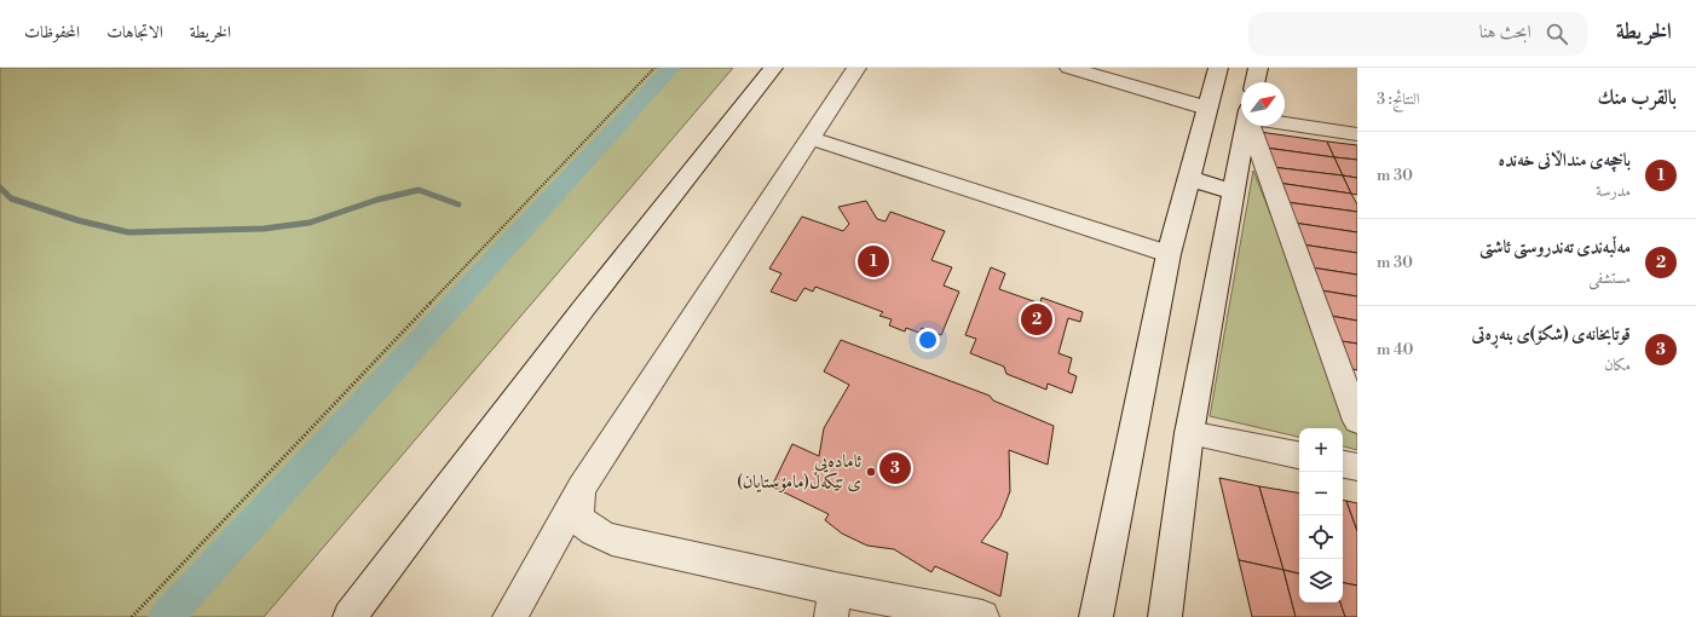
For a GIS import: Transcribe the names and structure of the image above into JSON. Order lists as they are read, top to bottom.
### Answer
{
  "places": ["ئامادەیی (مامۆستایان)ی تێکەڵ"],
  "north": "top right",
  "page": {
    "header": "الخريطة",
    "search": "ابحث هنا",
    "nav": ["الخريطة", "الاتجاهات", "المحفوظات"],
    "heading": ["بالقرب منك", "النتائج: 3"],
    "list": [
      {
        "mark": "1",
        "name": "باخچەی منداڵانی خەندە",
        "note": "مدرسة",
        "value": "30 m"
      },
      {
        "mark": "2",
        "name": "مەڵبەندی تەندروستی ئاشتی",
        "note": "مستشفى",
        "value": "30 m"
      },
      {
        "mark": "3",
        "name": "قوتابخانەی (شکۆ)ی بنەڕەتی",
        "note": "مكان",
        "value": "40 m"
      }
    ],
    "pins": ["1", "2", "3"],
    "map_buttons": ["+", "−"]
  }
}
